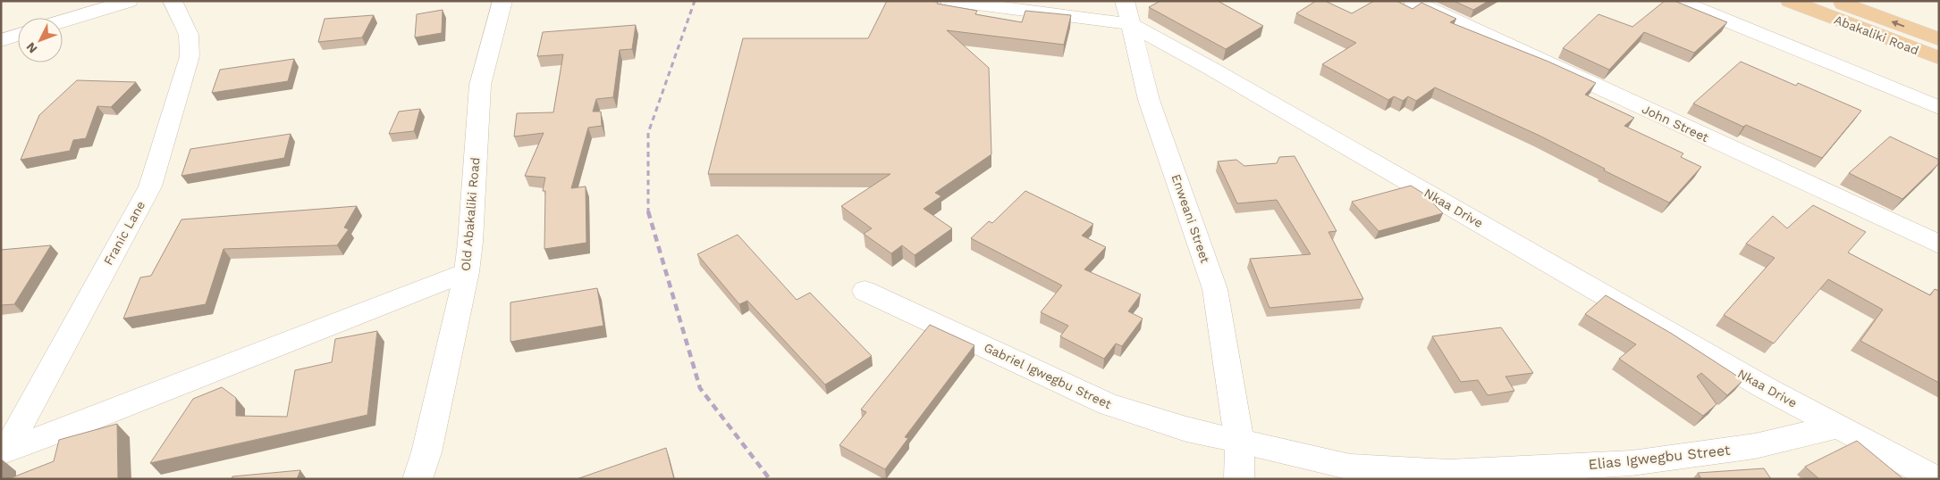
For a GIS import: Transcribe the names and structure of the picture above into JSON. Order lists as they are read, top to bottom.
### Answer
{
  "streets": {
    "highway": ["Abakaliki Road"],
    "street": [
      "John Street",
      "Nkaa Drive",
      "Old Abakaliki Road",
      "Enweani Street",
      "Franic Lane",
      "Gabriel Igwegbu Street",
      "Elias Igwegbu Street"
    ]
  },
  "crossings": [
    ["Nkaa Drive", "Enweani Street"],
    ["Nkaa Drive", "Elias Igwegbu Street"],
    ["Old Abakaliki Road", "Franic Lane"],
    ["Enweani Street", "Gabriel Igwegbu Street"],
    ["Enweani Street", "Elias Igwegbu Street"],
    ["Gabriel Igwegbu Street", "Elias Igwegbu Street"]
  ],
  "north": "bottom left"
}
